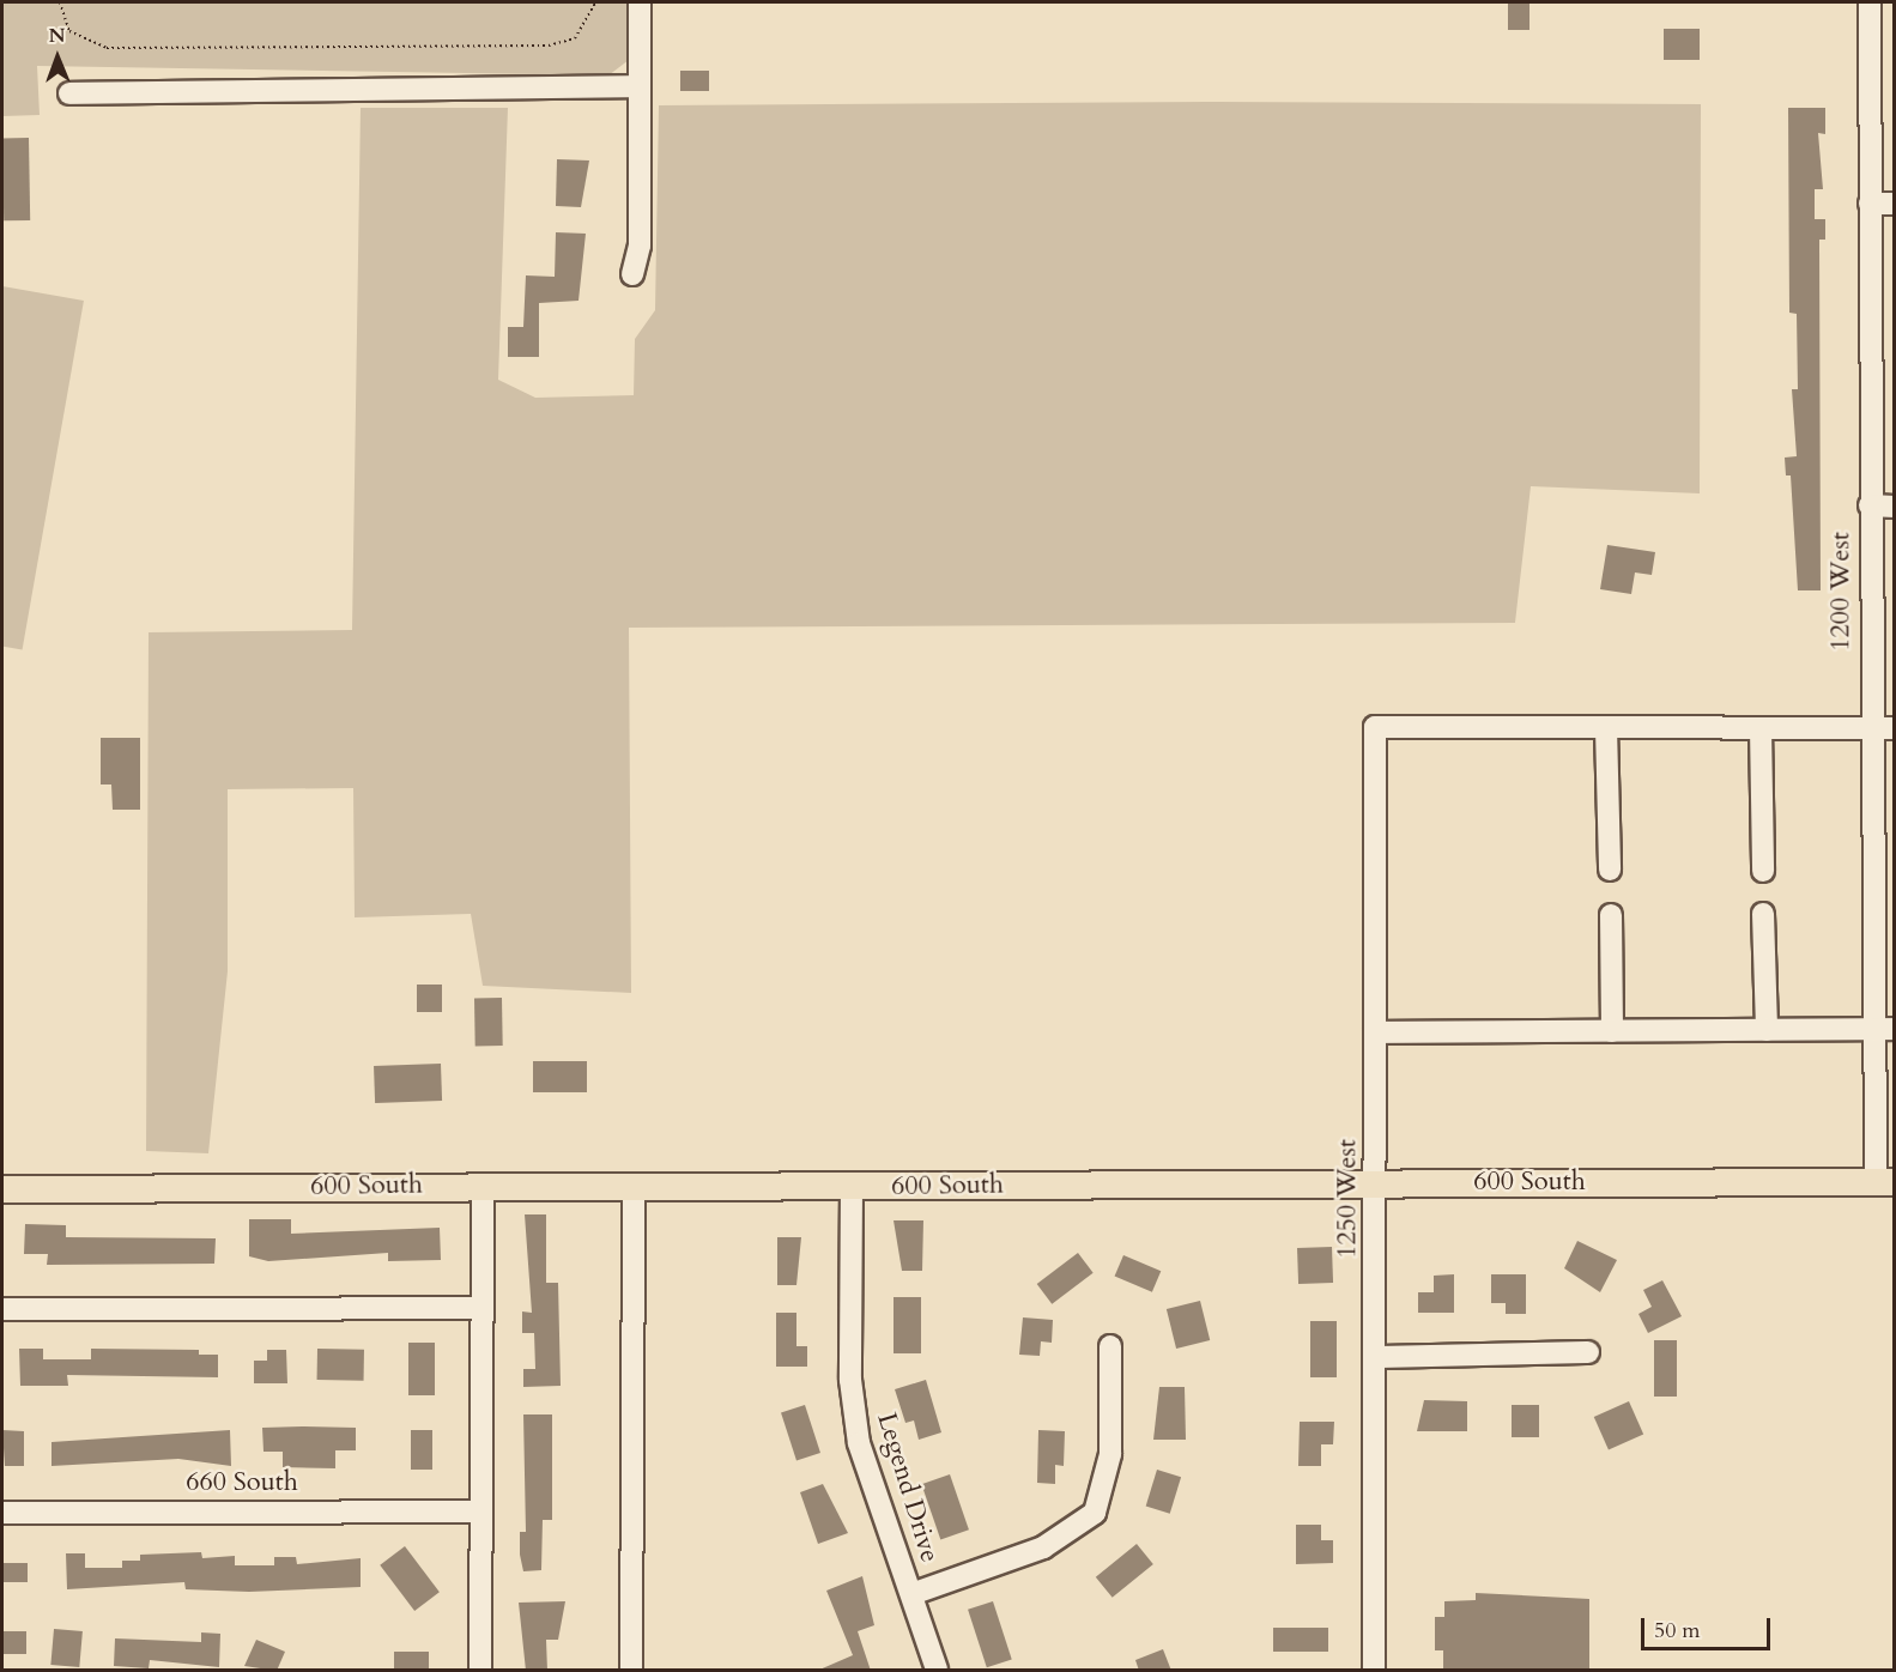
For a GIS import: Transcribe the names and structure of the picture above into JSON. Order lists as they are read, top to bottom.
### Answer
{
  "streets": {
    "main road": ["600 South"],
    "street": [
      "1200 West",
      "1250 West",
      "660 South",
      "Legend Drive"
    ]
  },
  "crossings": [
    ["1200 West", "600 South"],
    ["600 South", "1250 West"],
    ["600 South", "Legend Drive"]
  ],
  "scale_bar": "50 m",
  "north": "top"
}
